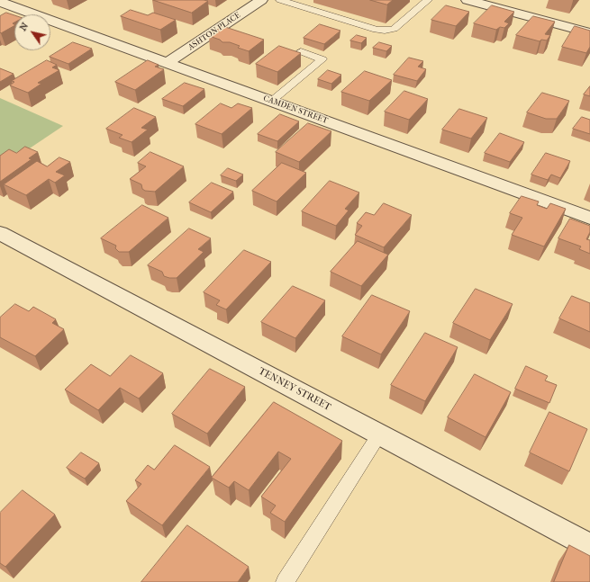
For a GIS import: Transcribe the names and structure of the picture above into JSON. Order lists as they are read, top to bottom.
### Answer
{
  "streets": {
    "street": ["ASHTON PLACE", "CAMDEN STREET", "TENNEY STREET"]
  },
  "crossings": [
    ["ASHTON PLACE", "CAMDEN STREET"]
  ],
  "north": "top left"
}
